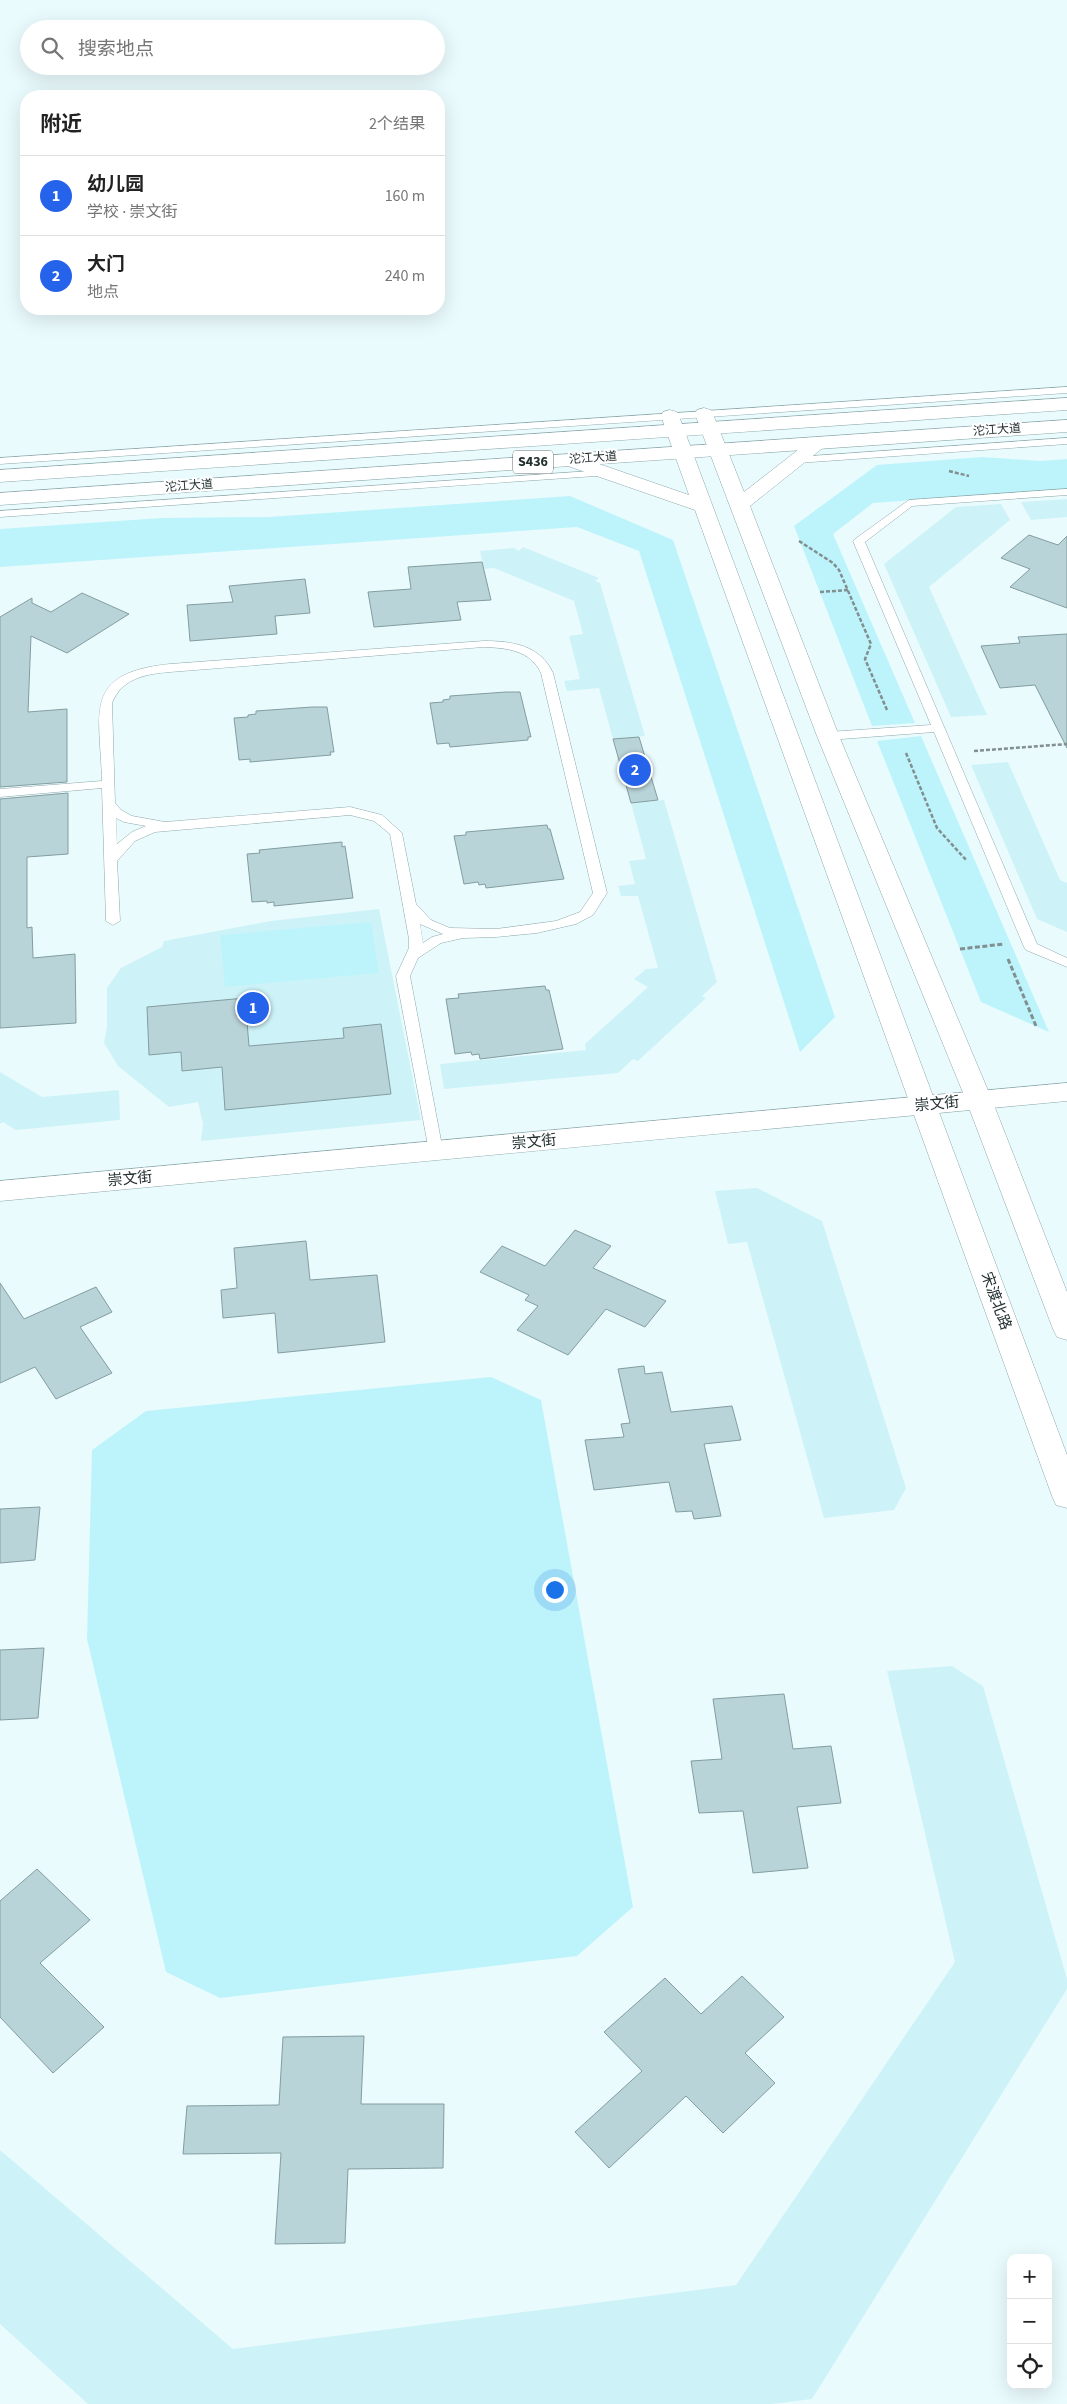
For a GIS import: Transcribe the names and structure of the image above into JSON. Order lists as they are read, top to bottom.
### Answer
{
  "streets": {
    "main road": [
      "沱江大道",
      "S436",
      "崇文街",
      "宋渡北路"
    ]
  },
  "crossings": [
    ["沱江大道", "宋渡北路"],
    ["崇文街", "宋渡北路"]
  ],
  "page": {
    "search": "搜索地点",
    "heading": ["附近", "2个结果"],
    "list": [
      {
        "mark": "1",
        "name": "幼儿园",
        "note": "学校 · 崇文街",
        "value": "160 m"
      },
      {
        "mark": "2",
        "name": "大门",
        "note": "地点",
        "value": "240 m"
      }
    ],
    "pins": ["2", "1"],
    "map_buttons": ["+", "−"]
  }
}
